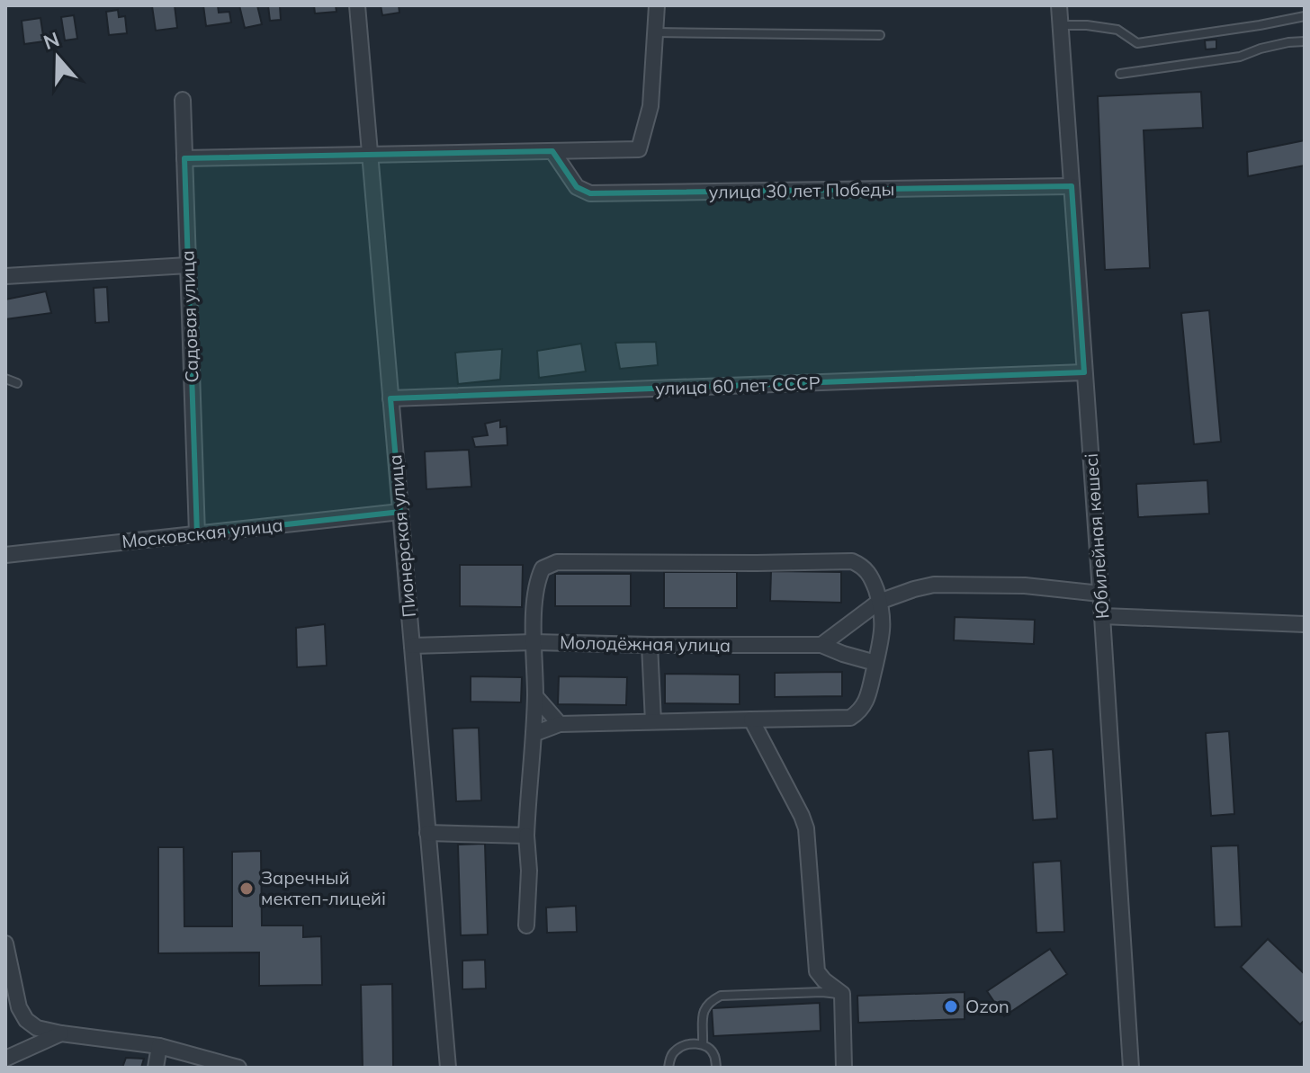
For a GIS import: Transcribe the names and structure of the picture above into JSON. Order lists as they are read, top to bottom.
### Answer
{
  "streets": {
    "street": [
      "улица 30 лет Победы",
      "Садовая улица",
      "улица 60 лет СССР",
      "Московская улица",
      "Пионерская улица",
      "Юбилейная көшесі",
      "Молодёжная улица"
    ]
  },
  "crossings": [
    ["улица 30 лет Победы", "Юбилейная көшесі"],
    ["Садовая улица", "Московская улица"],
    ["улица 60 лет СССР", "Пионерская улица"],
    ["улица 60 лет СССР", "Юбилейная көшесі"],
    ["Московская улица", "Пионерская улица"],
    ["Пионерская улица", "Молодёжная улица"]
  ],
  "places": ["Заречный мектеп-лицейі", "Ozon"],
  "north": "top"
}
